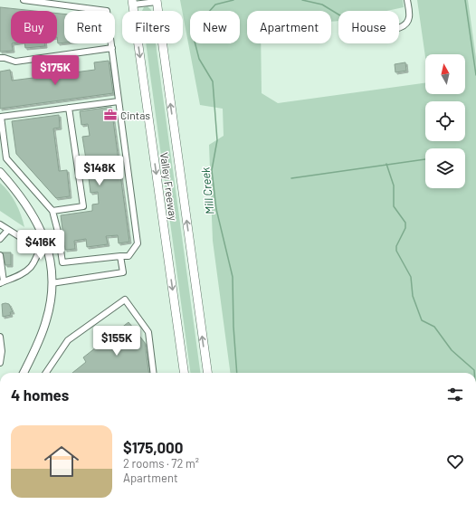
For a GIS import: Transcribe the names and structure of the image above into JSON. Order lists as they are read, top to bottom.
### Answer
{
  "streets": {
    "highway": ["Valley Freeway"]
  },
  "water": ["Mill Creek"],
  "places": {
    "office": ["Cintas"]
  },
  "north": "top",
  "page": {
    "chip": [
      "Buy",
      "Rent",
      "Filters",
      "New",
      "Apartment",
      "House"
    ],
    "price": [
      "$175K",
      "$148K",
      "$416K",
      "$155K"
    ],
    "heading": "4 homes",
    "list": [
      {
        "name": "$175,000",
        "note": "2 rooms · 72 m² · Apartment"
      }
    ]
  }
}
